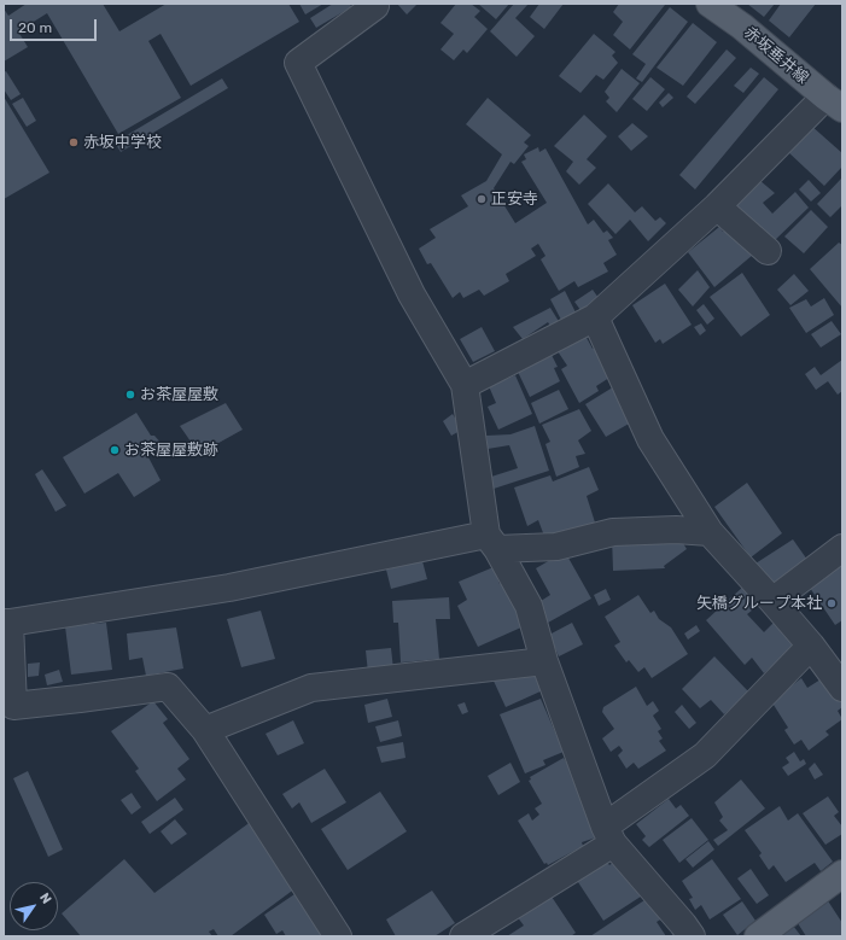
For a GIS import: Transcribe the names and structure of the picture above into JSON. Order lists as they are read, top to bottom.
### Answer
{
  "streets": {
    "main road": ["赤坂垂井線"]
  },
  "places": [
    "赤坂中学校",
    "正安寺",
    "お茶屋屋敷",
    "お茶屋屋敷跡",
    "矢橋グループ本社"
  ],
  "scale_bar": "20 m",
  "north": "top right"
}
